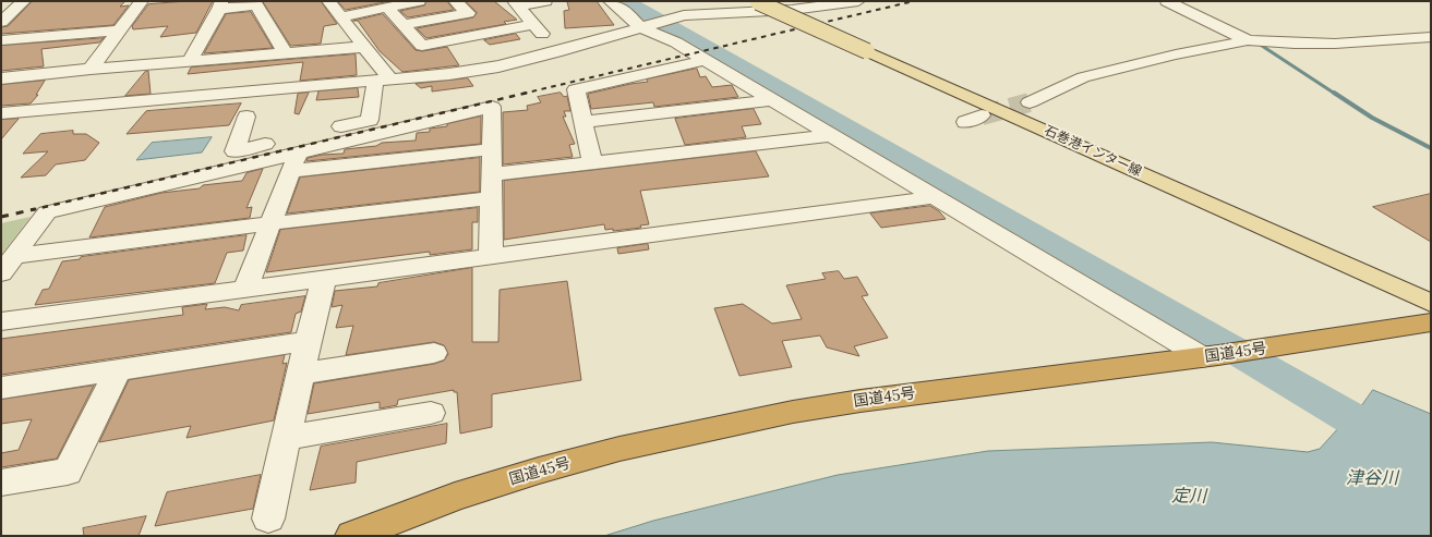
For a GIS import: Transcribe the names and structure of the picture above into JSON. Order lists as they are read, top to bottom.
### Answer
{
  "streets": {
    "highway": ["国道45号"],
    "main road": ["石巻港インター線"]
  },
  "water": ["津谷川", "定川"]
}
